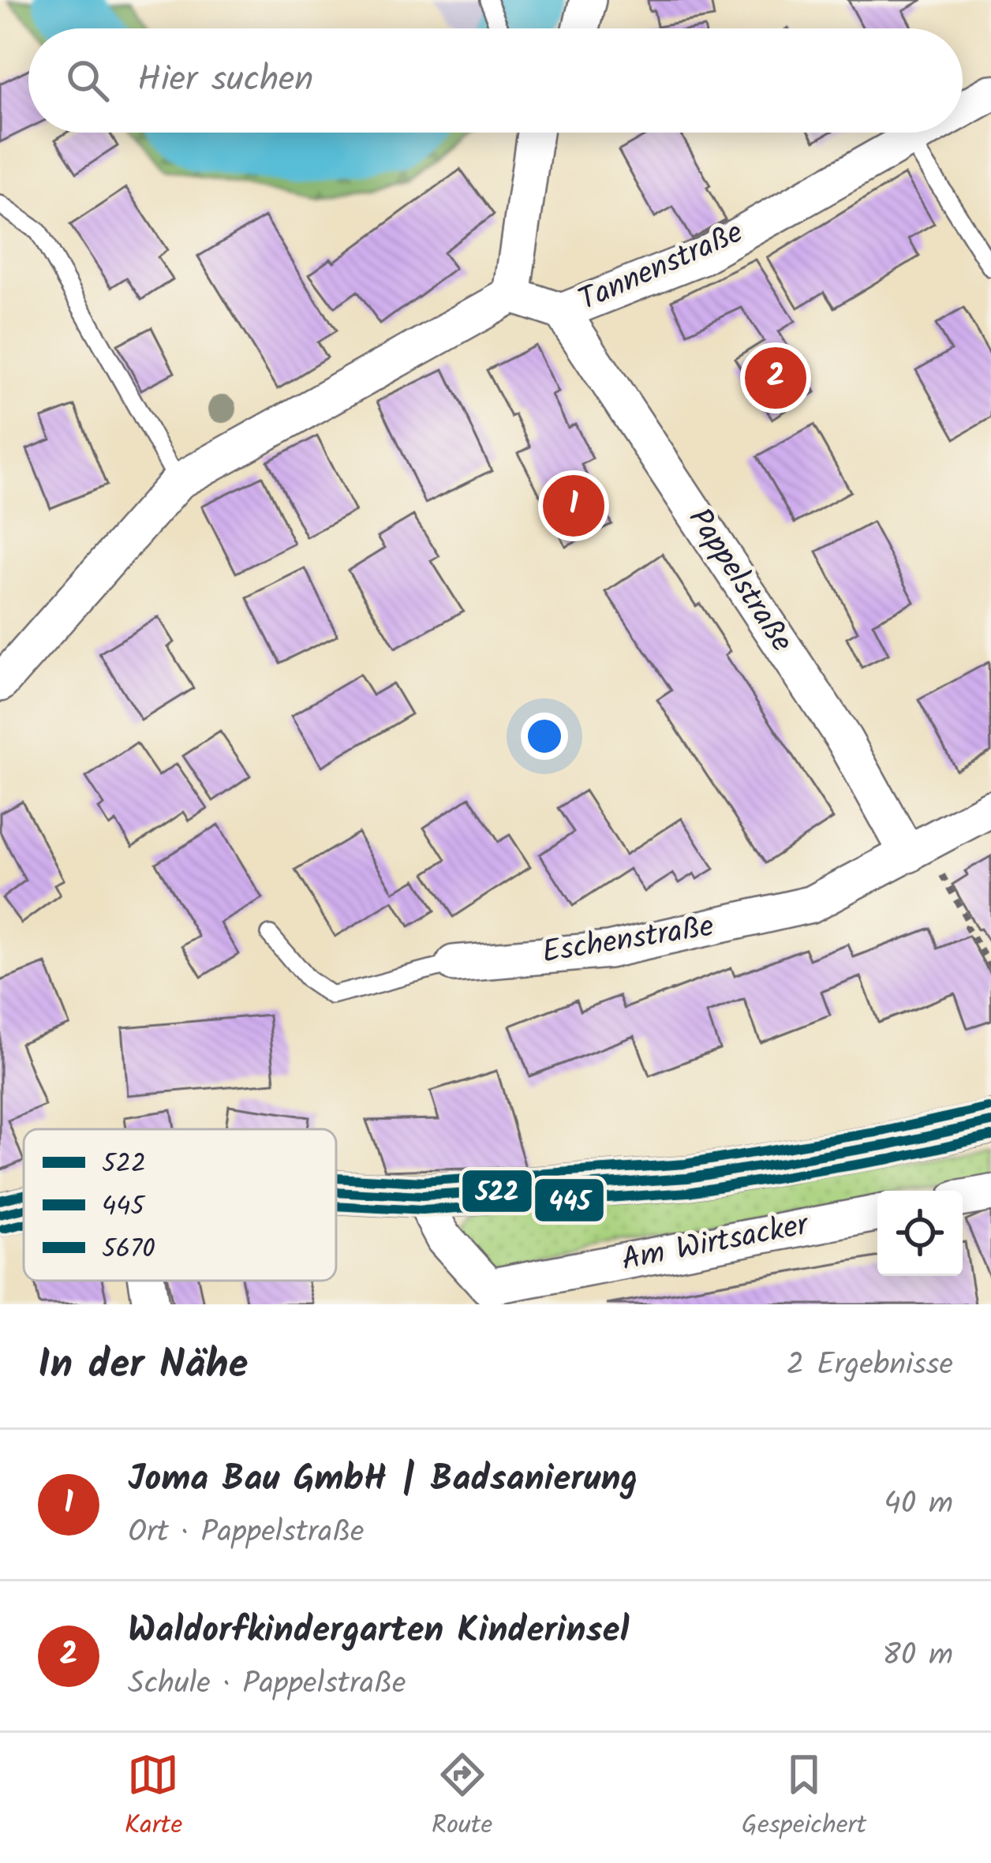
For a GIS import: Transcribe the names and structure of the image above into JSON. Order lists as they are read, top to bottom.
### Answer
{
  "streets": {
    "street": [
      "Tannenstraße",
      "Pappelstraße",
      "Eschenstraße",
      "Am Wirtsacker"
    ]
  },
  "crossings": [
    ["Tannenstraße", "Pappelstraße"],
    ["Pappelstraße", "Eschenstraße"]
  ],
  "lines": ["transit line 5670", "transit line 522", "transit line 445"],
  "legend": ["522", "445", "5670"],
  "page": {
    "search": "Hier suchen",
    "pins": ["2", "1"],
    "heading": ["In der Nähe", "2 Ergebnisse"],
    "list": [
      {
        "mark": "1",
        "name": "Joma Bau GmbH | Badsanierung",
        "note": "Ort · Pappelstraße",
        "value": "40 m"
      },
      {
        "mark": "2",
        "name": "Waldorfkindergarten Kinderinsel",
        "note": "Schule · Pappelstraße",
        "value": "80 m"
      }
    ],
    "nav": ["Karte", "Route", "Gespeichert"]
  }
}
